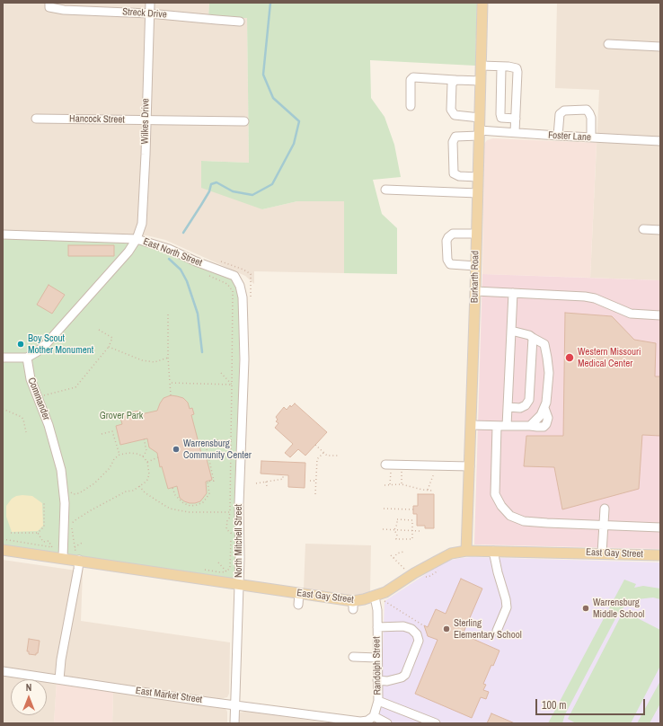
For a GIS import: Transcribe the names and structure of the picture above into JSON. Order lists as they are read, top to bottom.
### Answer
{
  "streets": {
    "main road": ["Burkarth Road", "East Gay Street"],
    "street": [
      "Streck Drive",
      "Hancock Street",
      "Wilkes Drive",
      "Foster Lane",
      "East North Street",
      "Commander",
      "North Mitchell Street",
      "Randolph Street",
      "East Market Street"
    ]
  },
  "crossings": [
    ["Streck Drive", "Wilkes Drive"],
    ["Hancock Street", "Wilkes Drive"],
    ["Wilkes Drive", "East North Street"],
    ["Foster Lane", "Burkarth Road"],
    ["East North Street", "North Mitchell Street"],
    ["Burkarth Road", "East Gay Street"],
    ["Commander", "East Gay Street"],
    ["North Mitchell Street", "East Gay Street"],
    ["North Mitchell Street", "East Market Street"],
    ["East Gay Street", "Randolph Street"]
  ],
  "parks": ["Grover Park"],
  "places": [
    "Boy Scout Mother Monument",
    "Western Missouri Medical Center",
    "Warrensburg Community Center",
    "Warrensburg Middle School",
    "Sterling Elementary School"
  ],
  "scale_bar": "100 m",
  "north": "top"
}
